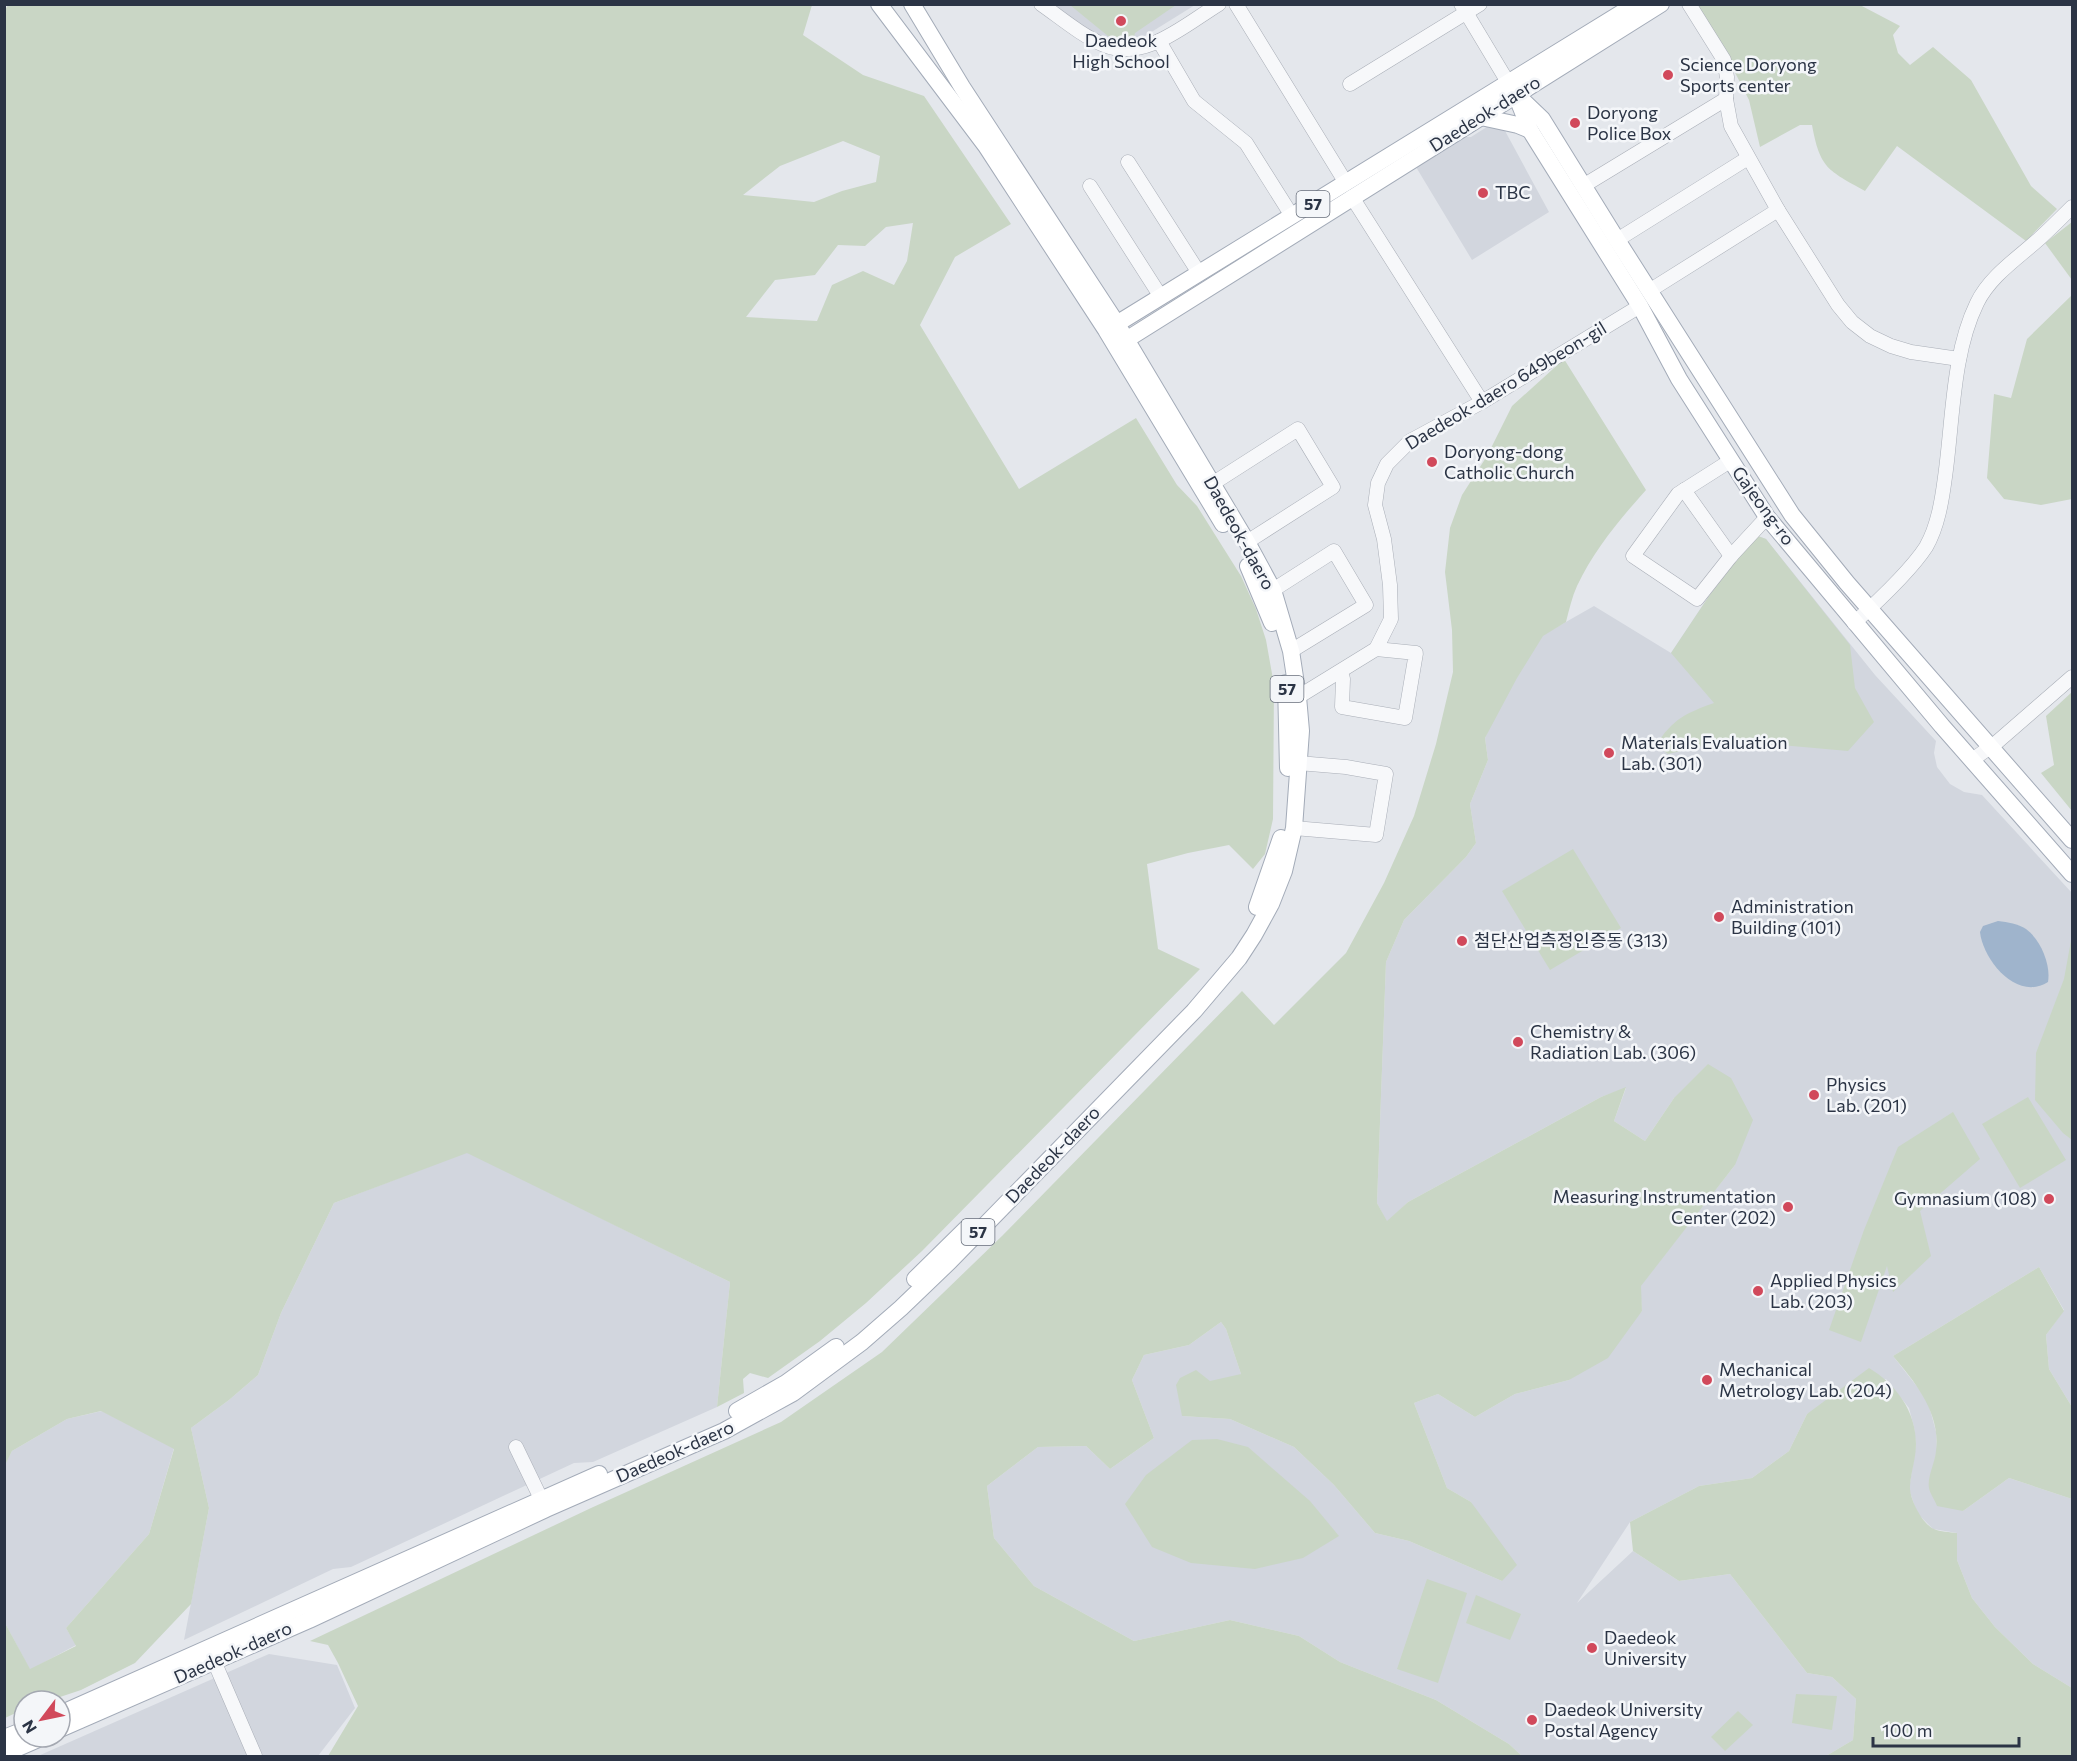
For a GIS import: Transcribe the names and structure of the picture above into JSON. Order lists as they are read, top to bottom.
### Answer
{
  "streets": {
    "main road": ["Daedeok-daero", "57", "Gajeong-ro"],
    "street": ["Daedeok-daero 649beon-gil"]
  },
  "crossings": [
    ["Daedeok-daero", "Gajeong-ro"],
    ["Daedeok-daero 649beon-gil", "Gajeong-ro"]
  ],
  "places": [
    "Daedeok High School",
    "Science Doryong Sports center",
    "Doryong Police Box",
    "TBC",
    "Doryong-dong Catholic Church",
    "Materials Evaluation Lab. (301)",
    "Administration Building (101)",
    "첨단산업측정인증동 (313)",
    "Chemistry & Radiation Lab. (306)",
    "Physics Lab. (201)",
    "Gymnasium (108)",
    "Measuring Instrumentation Center (202)",
    "Applied Physics Lab. (203)",
    "Mechanical Metrology Lab. (204)",
    "Daedeok University",
    "Daedeok University Postal Agency"
  ],
  "scale_bar": "100 m",
  "north": "bottom left"
}
